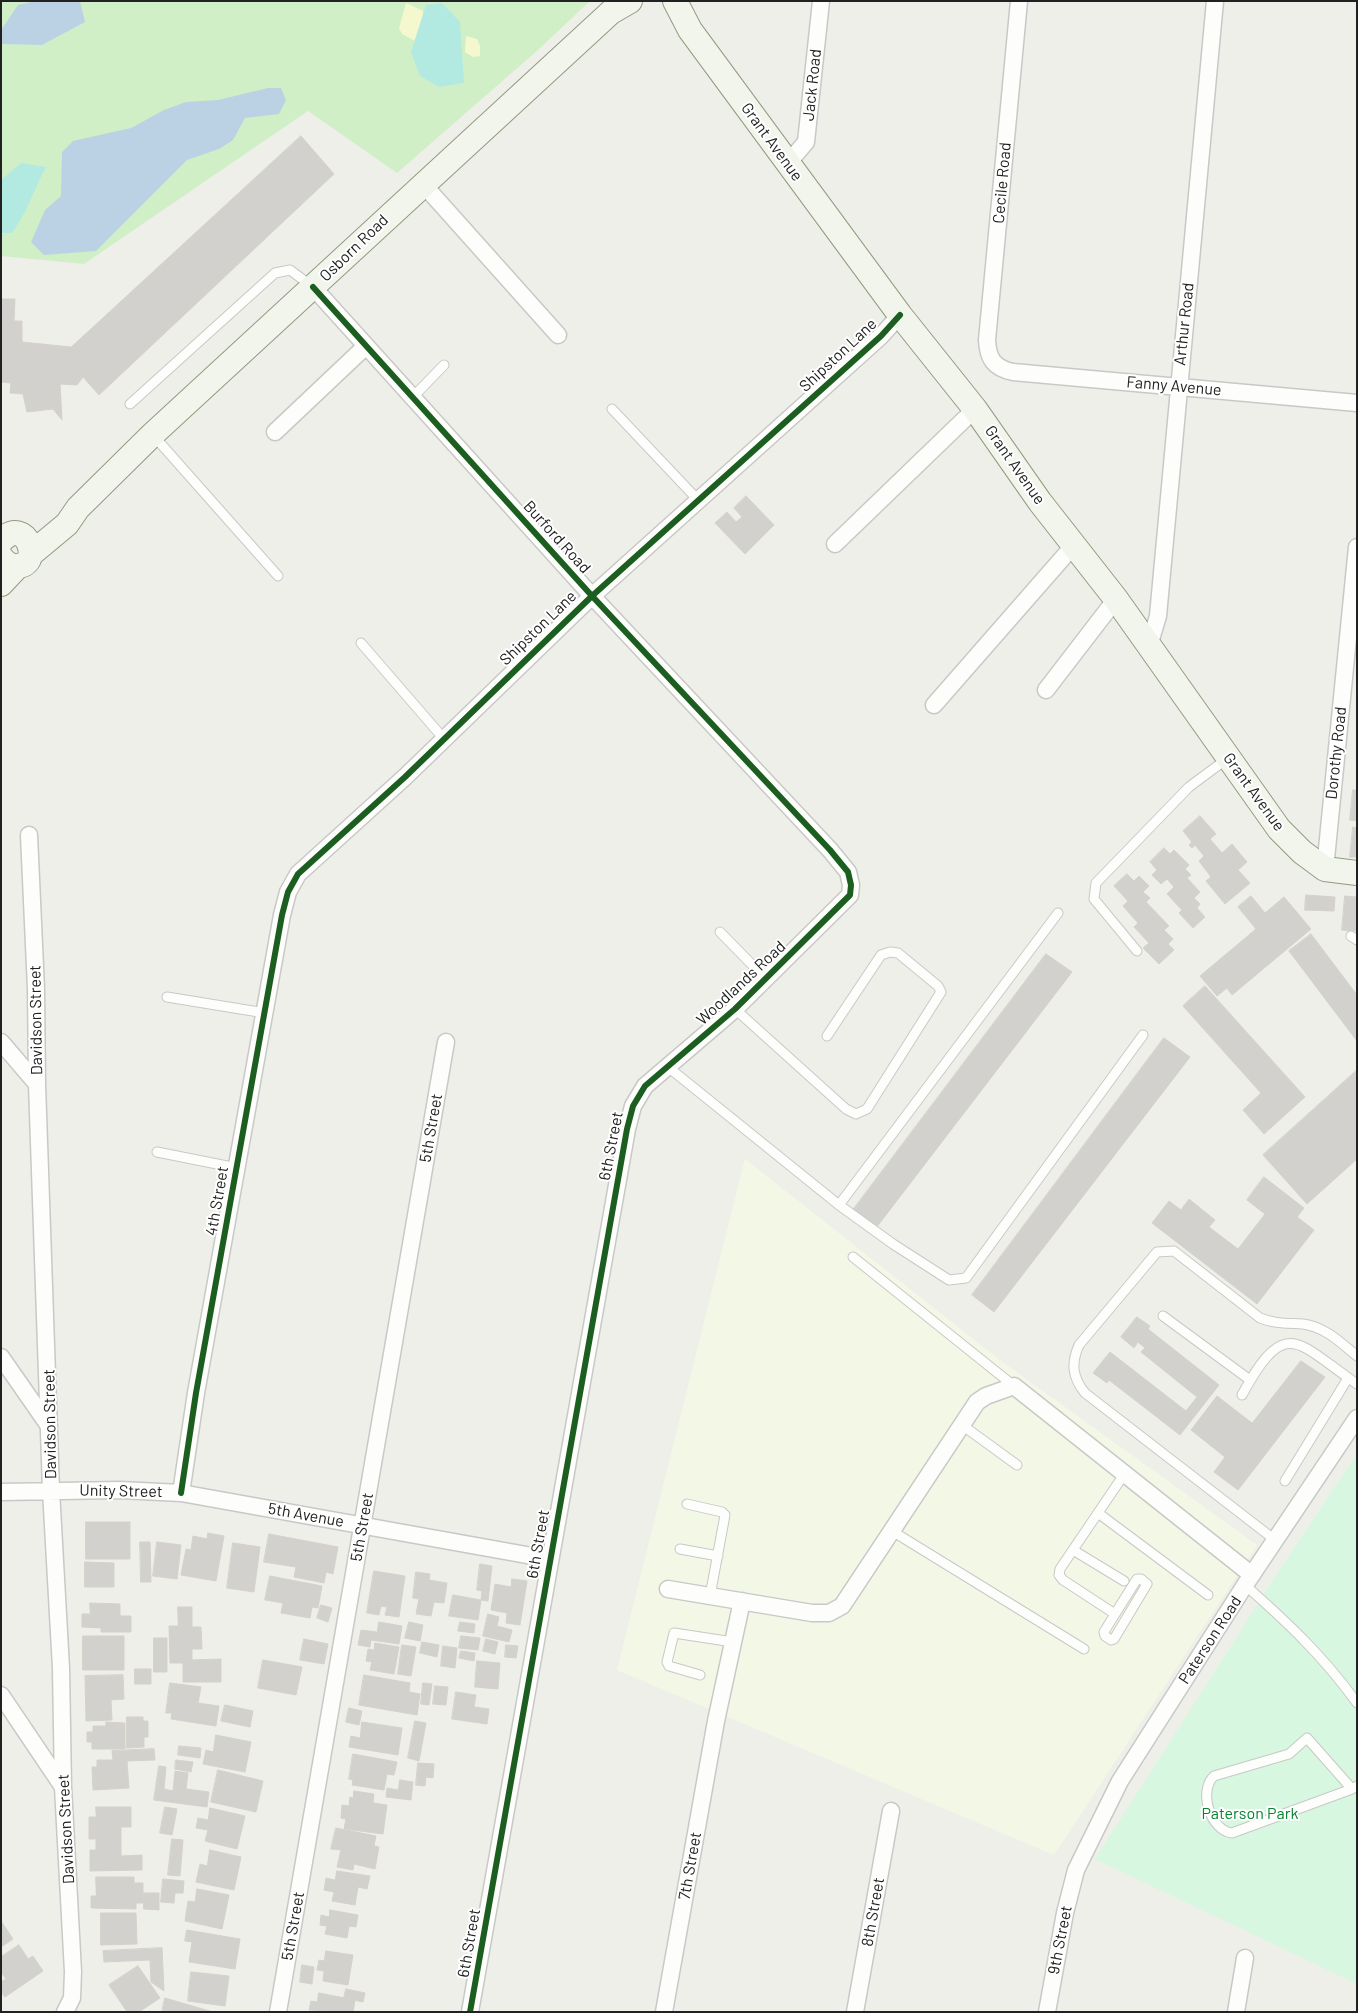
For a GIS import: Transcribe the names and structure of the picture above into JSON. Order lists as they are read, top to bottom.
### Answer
{
  "streets": {
    "street": [
      "Jack Road",
      "Grant Avenue",
      "Cecile Road",
      "Osborn Road",
      "Arthur Road",
      "Shipston Lane",
      "Fanny Avenue",
      "Burford Road",
      "Dorothy Road",
      "Woodlands Road",
      "Davidson Street",
      "5th Street",
      "6th Street",
      "4th Street",
      "Unity Street",
      "5th Avenue",
      "Paterson Road",
      "7th Street",
      "8th Street",
      "9th Street"
    ]
  },
  "crossings": [
    ["Jack Road", "Grant Avenue"],
    ["Grant Avenue", "Arthur Road"],
    ["Grant Avenue", "Shipston Lane"],
    ["Grant Avenue", "Dorothy Road"],
    ["Cecile Road", "Fanny Avenue"],
    ["Osborn Road", "Burford Road"],
    ["Arthur Road", "Fanny Avenue"],
    ["Shipston Lane", "Burford Road"],
    ["Shipston Lane", "4th Street"],
    ["Burford Road", "Woodlands Road"],
    ["Woodlands Road", "6th Street"],
    ["Davidson Street", "Unity Street"],
    ["5th Street", "5th Avenue"],
    ["6th Street", "5th Avenue"],
    ["4th Street", "Unity Street"],
    ["4th Street", "5th Avenue"],
    ["Unity Street", "5th Avenue"],
    ["Paterson Road", "9th Street"]
  ],
  "parks": ["Paterson Park"]
}
